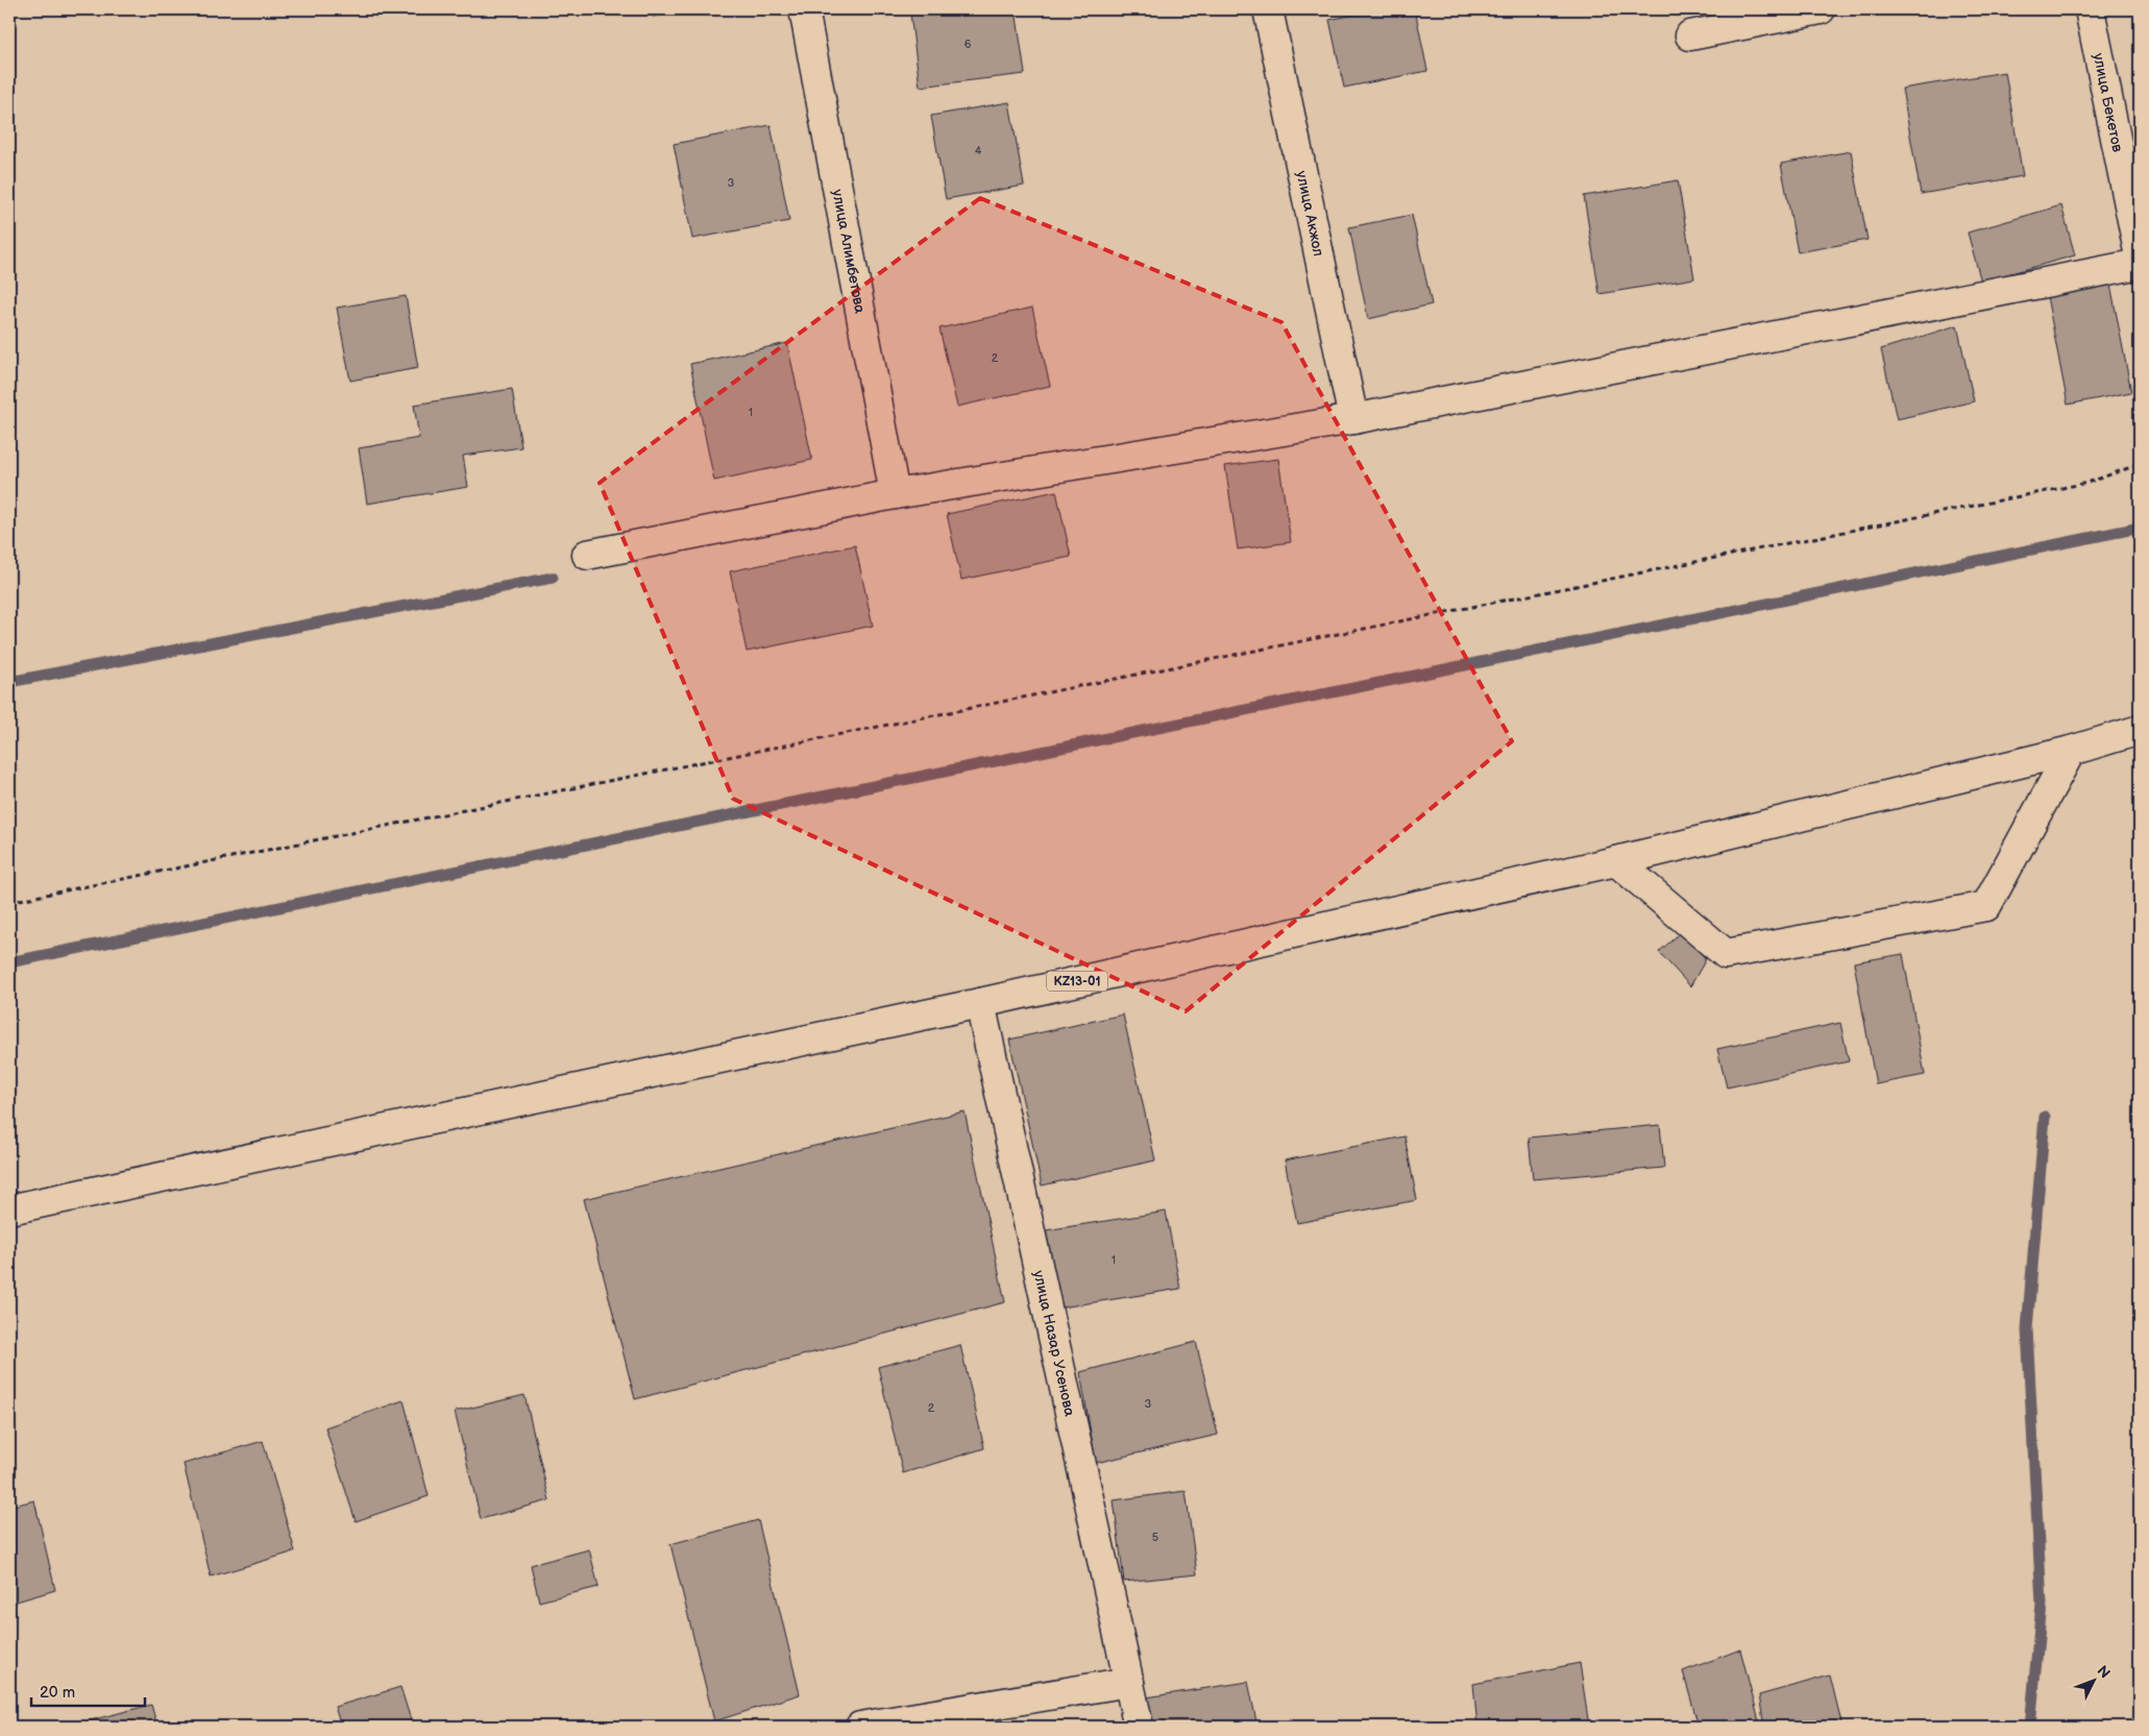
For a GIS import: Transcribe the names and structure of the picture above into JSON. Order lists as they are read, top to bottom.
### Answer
{
  "streets": {
    "street": [
      "улица Бекетов",
      "улица Акжол",
      "улица Алимбетова",
      "KZ13-01",
      "улица Назар Усенова"
    ]
  },
  "crossings": [
    ["KZ13-01", "улица Назар Усенова"]
  ],
  "house_numbers": [
    "6",
    "4",
    "3",
    "2",
    "1",
    "1",
    "3",
    "2",
    "5"
  ],
  "scale_bar": "20 m",
  "north": "top right"
}
